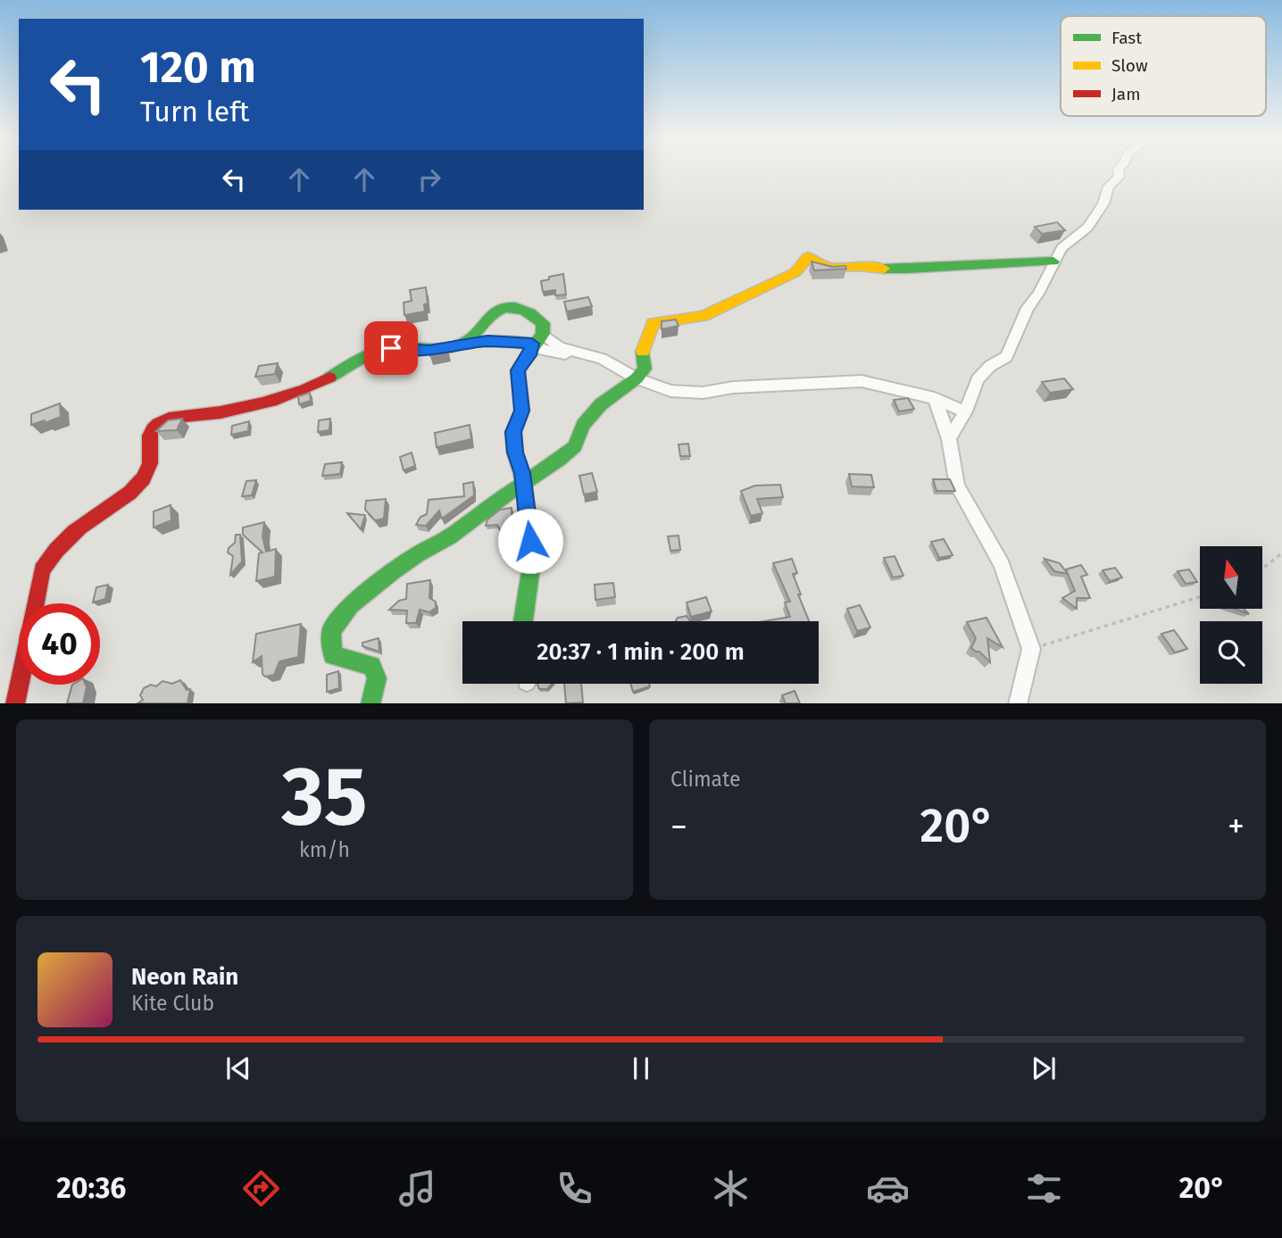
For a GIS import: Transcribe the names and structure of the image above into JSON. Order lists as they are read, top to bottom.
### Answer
{
  "legend": ["Fast", "Slow", "Jam"],
  "north": "top",
  "page": {
    "turn": ["120 m", "Turn left"],
    "limit": "40",
    "trip": "20:37 · 1 min · 200 m",
    "tile": [
      ["35", "km/h"],
      "Climate"
    ],
    "heat": ["−", "20°", "+"],
    "song": ["Neon Rain", "Kite Club"],
    "tabs": ["20:36", "20°"]
  }
}
